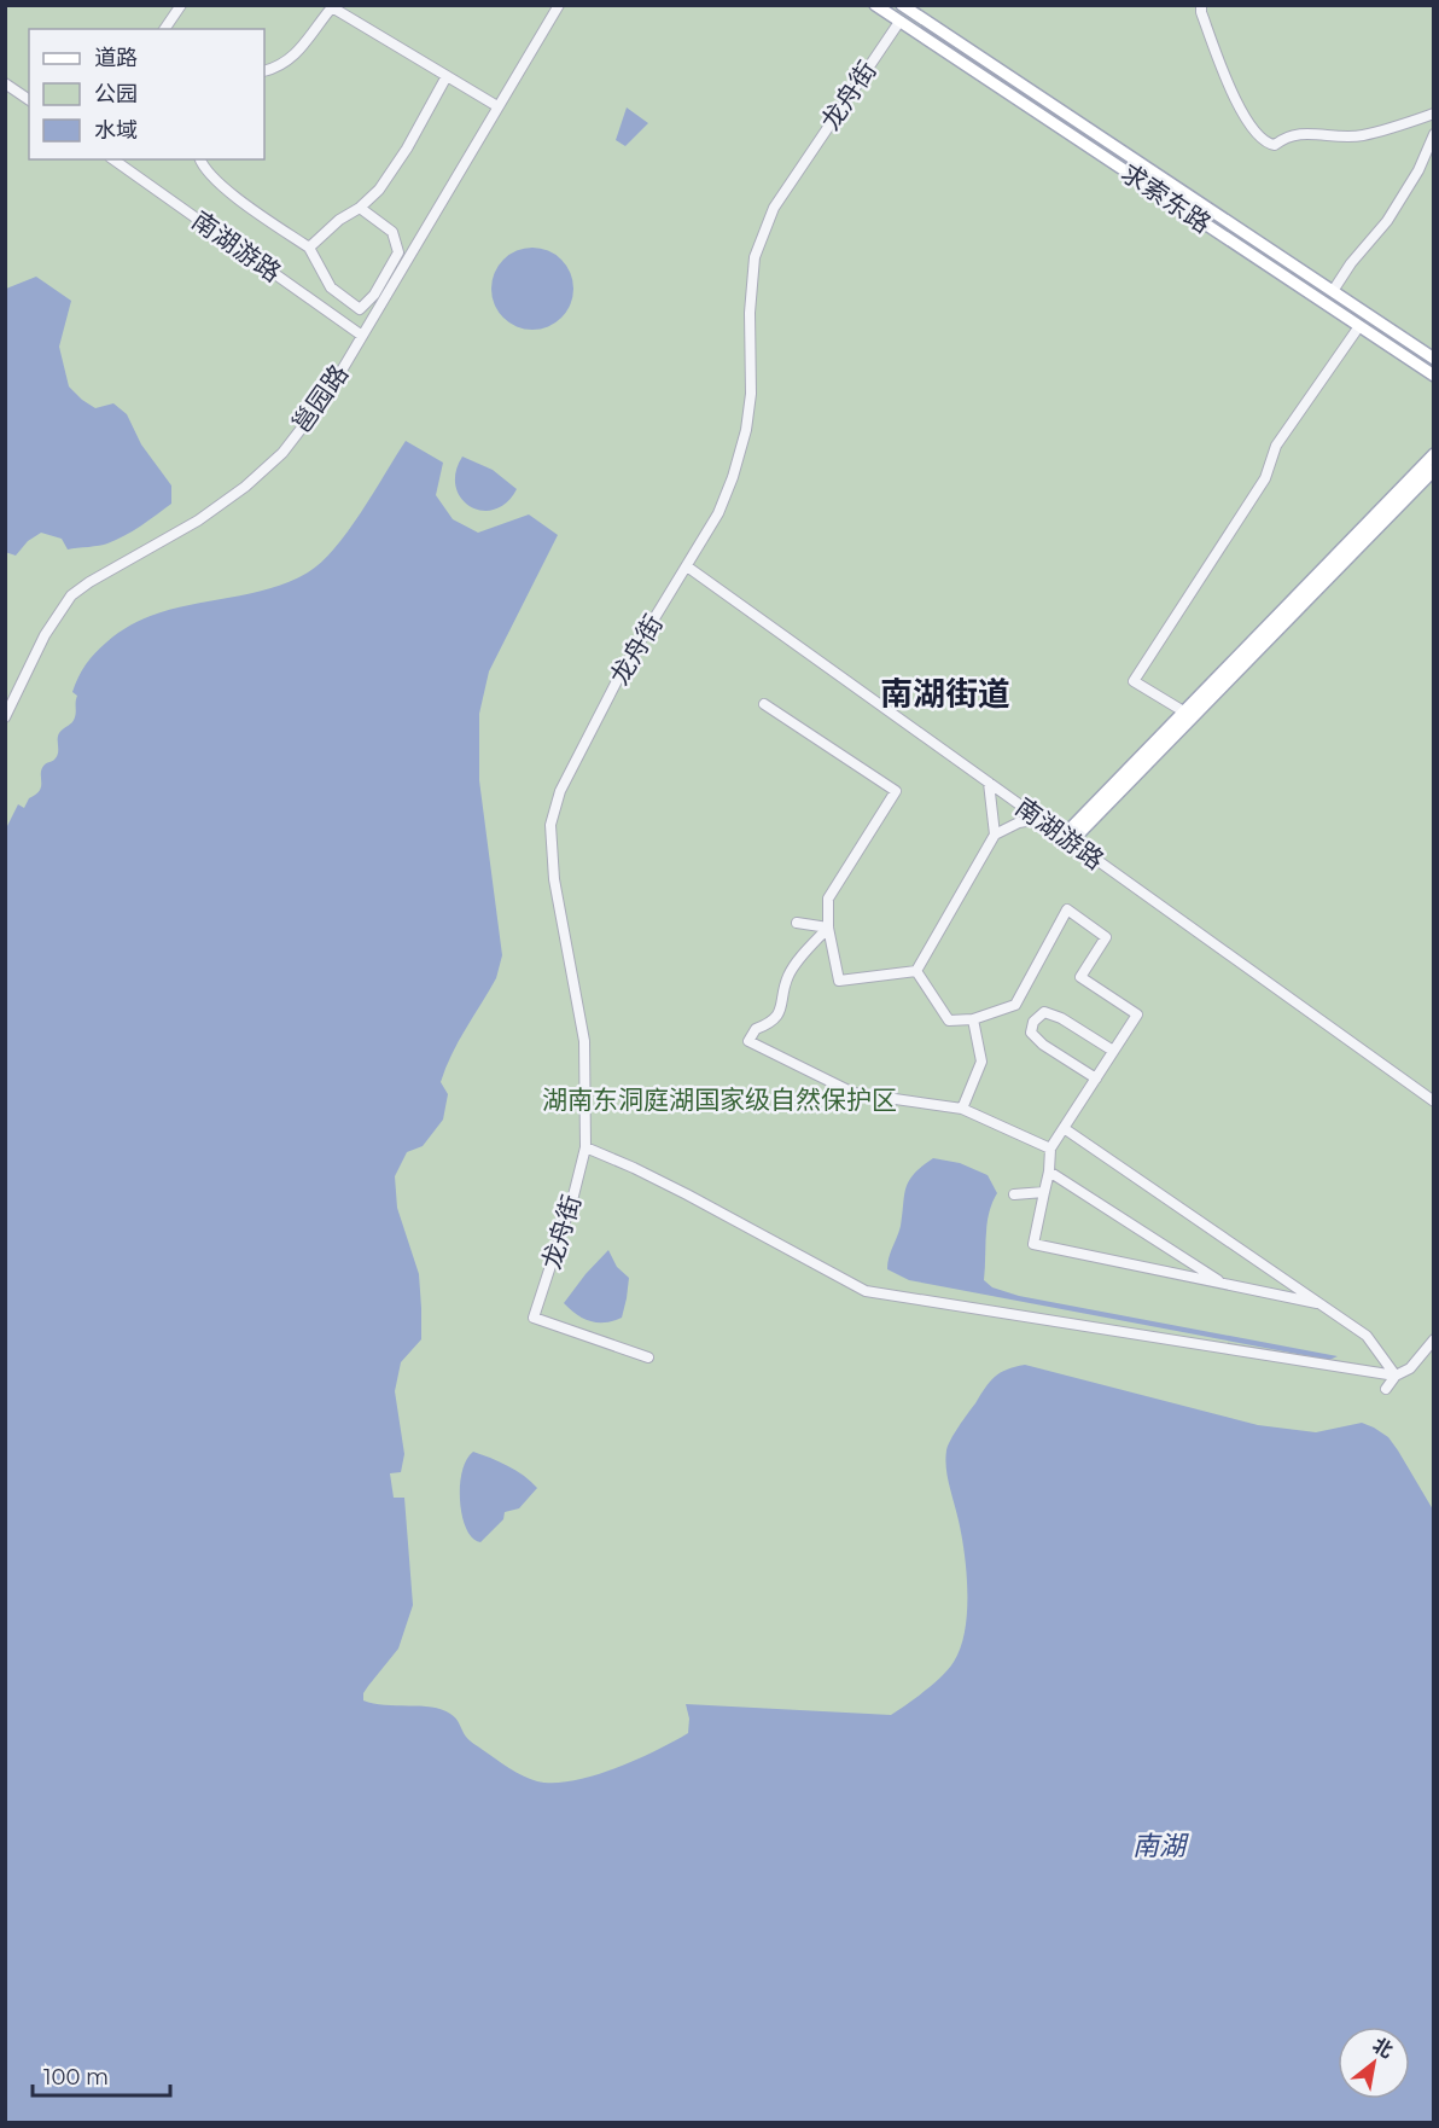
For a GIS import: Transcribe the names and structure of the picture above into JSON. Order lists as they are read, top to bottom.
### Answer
{
  "streets": {
    "main road": ["求索东路"],
    "street": ["龙舟街", "南湖游路", "邕园路"]
  },
  "crossings": [
    ["龙舟街", "求索东路"],
    ["龙舟街", "南湖游路"],
    ["南湖游路", "邕园路"]
  ],
  "districts": ["南湖街道"],
  "water": ["南湖"],
  "parks": ["湖南东洞庭湖国家级自然保护区"],
  "legend": ["道路", "公园", "水域"],
  "scale_bar": "100 m",
  "north": "top right"
}
